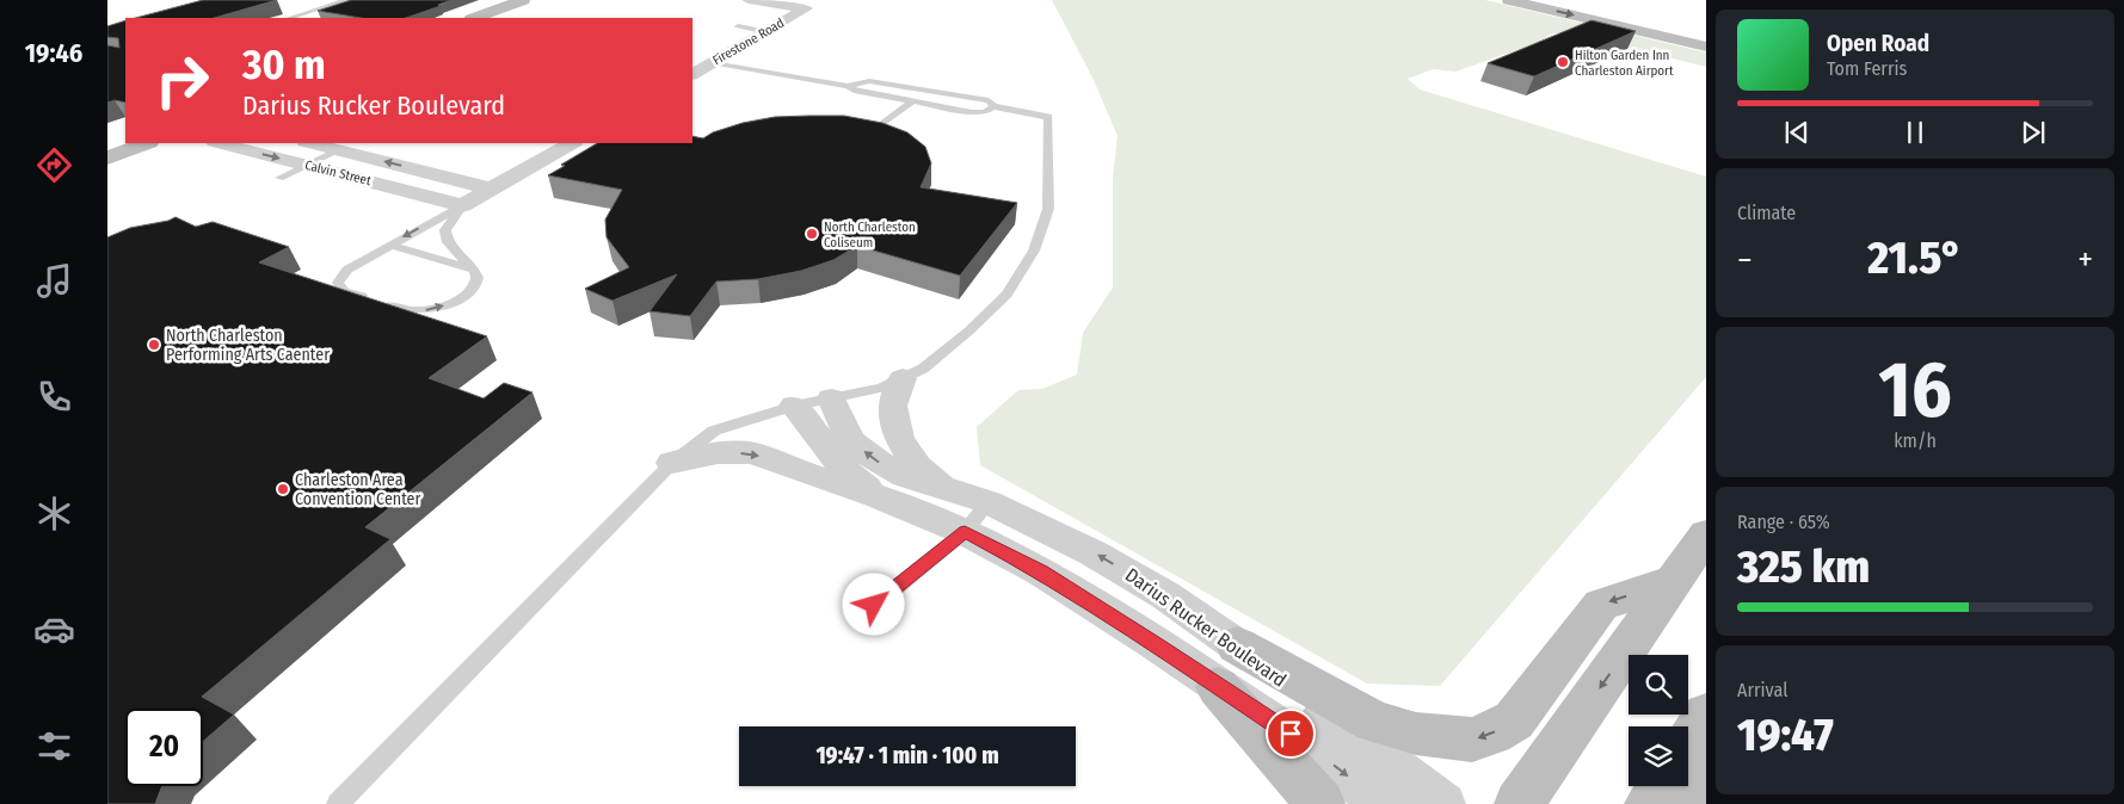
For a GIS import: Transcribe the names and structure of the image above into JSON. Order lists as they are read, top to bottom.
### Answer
{
  "streets": {
    "street": ["Firestone Road", "Calvin Street", "Darius Rucker Boulevard"]
  },
  "places": [
    "Hilton Garden Inn Charleston Airport",
    "North Charleston Coliseum",
    "North Charleston Performing Arts Caenter",
    "Charleston Area Convention Center"
  ],
  "page": {
    "tabs": "19:46",
    "turn": ["30 m", "Darius Rucker Boulevard"],
    "song": ["Open Road", "Tom Ferris"],
    "tile": [
      "Climate",
      ["16", "km/h"],
      ["Range · 65%", "325 km"],
      ["Arrival", "19:47"]
    ],
    "heat": ["−", "21.5°", "+"],
    "limit": "20",
    "trip": "19:47 · 1 min · 100 m"
  }
}
